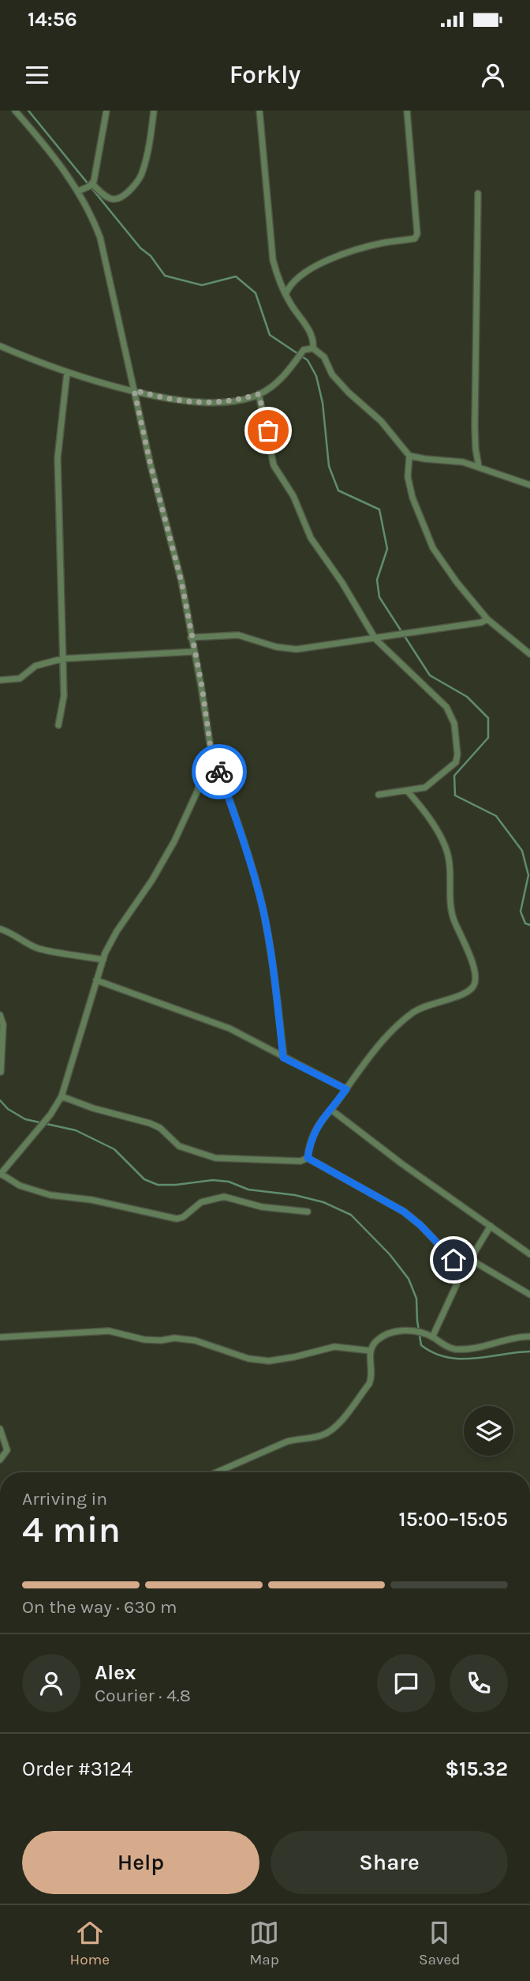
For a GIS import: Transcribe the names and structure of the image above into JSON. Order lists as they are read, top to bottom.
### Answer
{
  "page": {
    "status": "14:56",
    "header": "Forkly",
    "heading": ["4 min", "Arriving in", "15:00–15:05"],
    "panel": [
      "Alex",
      "Courier · 4.8",
      "Order #3124",
      "$15.32"
    ],
    "bar": "On the way · 630 m",
    "buttons": ["Help", "Share"],
    "tabs": ["Home", "Map", "Saved"]
  }
}
